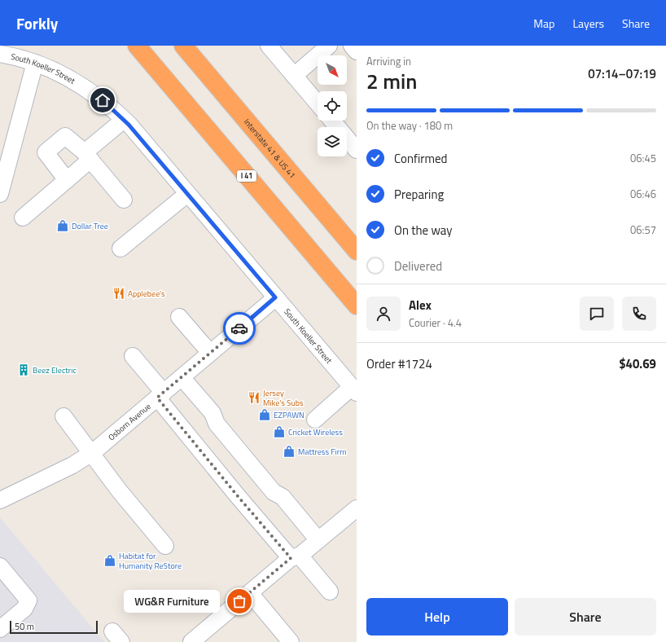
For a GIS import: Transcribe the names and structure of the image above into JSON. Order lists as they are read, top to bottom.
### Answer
{
  "streets": {
    "highway": ["Interstate 41 & US 41", "I 41"],
    "street": ["South Koeller Street", "Osborn Avenue"]
  },
  "crossings": [
    ["South Koeller Street", "Osborn Avenue"]
  ],
  "places": {
    "shop": [
      "Dollar Tree",
      "EZPAWN",
      "Cricket Wireless",
      "Mattress Firm",
      "Habitat for Humanity ReStore"
    ],
    "restaurant": ["Applebee's", "Jersey Mike's Subs"],
    "building": ["Beez Electric"],
    "other": ["WG&R Furniture"]
  },
  "scale_bar": "50 m",
  "north": "bottom right",
  "page": {
    "header": "Forkly",
    "nav": ["Map", "Layers", "Share"],
    "heading": ["2 min", "Arriving in", "07:14–07:19"],
    "panel": [
      "Alex",
      "Courier · 4.4",
      "Order #1724",
      "$40.69"
    ],
    "bar": "On the way · 180 m",
    "list": [
      ["Confirmed", "06:45"],
      ["Preparing", "06:46"],
      ["On the way", "06:57"],
      "Delivered"
    ],
    "bubble": "WG&R Furniture",
    "buttons": ["Help", "Share"],
    "scale": "50 m"
  }
}
